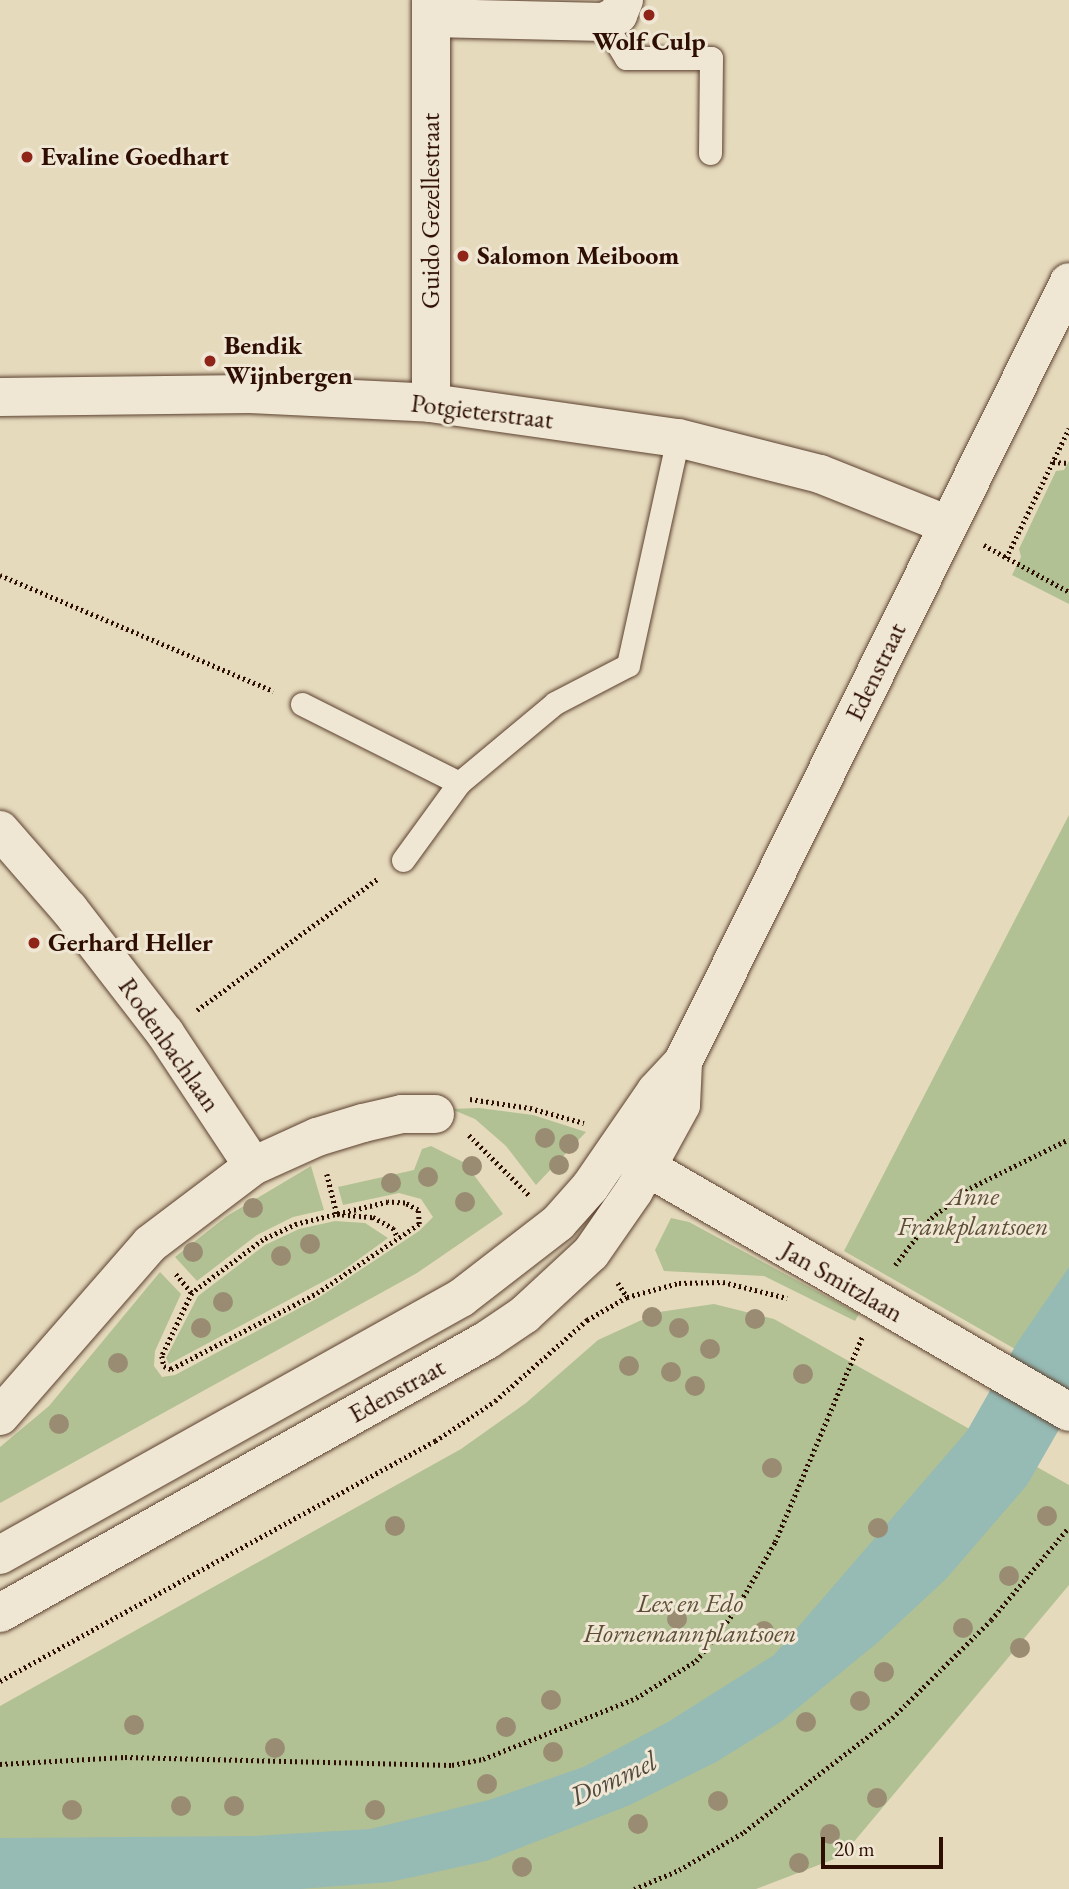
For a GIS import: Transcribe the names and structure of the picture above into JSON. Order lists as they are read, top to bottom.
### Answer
{
  "streets": {
    "street": [
      "Guido Gezellestraat",
      "Potgieterstraat",
      "Edenstraat",
      "Rodenbachlaan",
      "Jan Smitzlaan"
    ]
  },
  "crossings": [
    ["Guido Gezellestraat", "Potgieterstraat"],
    ["Potgieterstraat", "Edenstraat"],
    ["Edenstraat", "Jan Smitzlaan"]
  ],
  "water": ["Dommel"],
  "parks": ["Anne Frankplantsoen", "Lex en Edo Hornemannplantsoen"],
  "places": [
    "Wolf Culp",
    "Evaline Goedhart",
    "Salomon Meiboom",
    "Bendik Wijnbergen",
    "Gerhard Heller"
  ],
  "scale_bar": "20 m"
}
